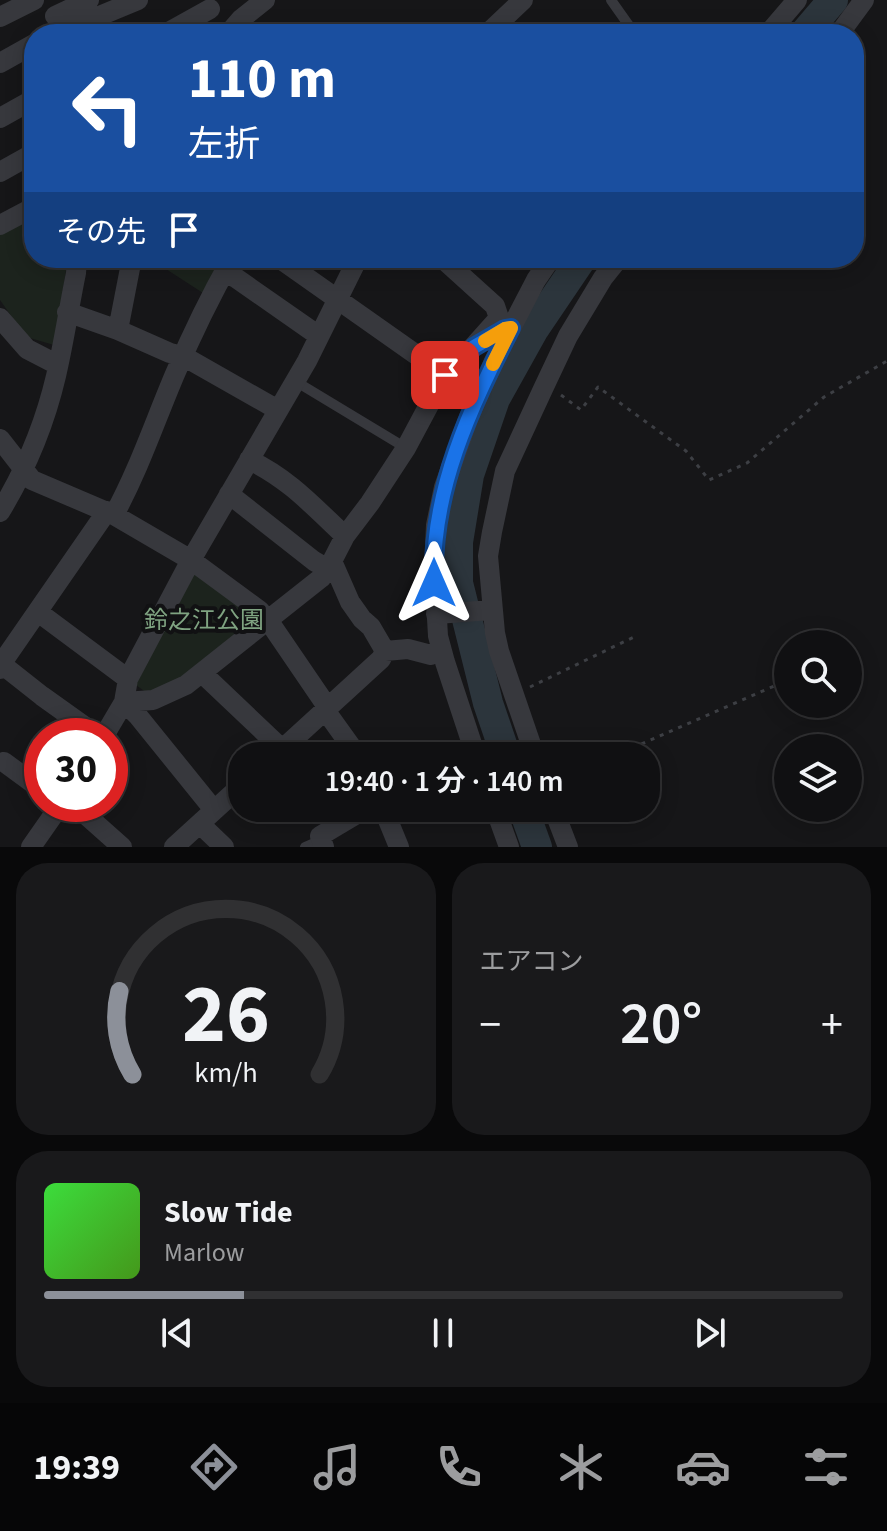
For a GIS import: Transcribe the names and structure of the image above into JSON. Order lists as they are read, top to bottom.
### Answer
{
  "parks": ["鈴之江公園"],
  "page": {
    "turn": ["110 m", "左折"],
    "then": "その先",
    "limit": "30",
    "trip": "19:40 · 1 分 · 140 m",
    "tile": "エアコン",
    "heat": ["−", "20°", "+"],
    "song": ["Slow Tide", "Marlow"],
    "tabs": "19:39",
    "gauge": ["26", "km/h"]
  }
}
